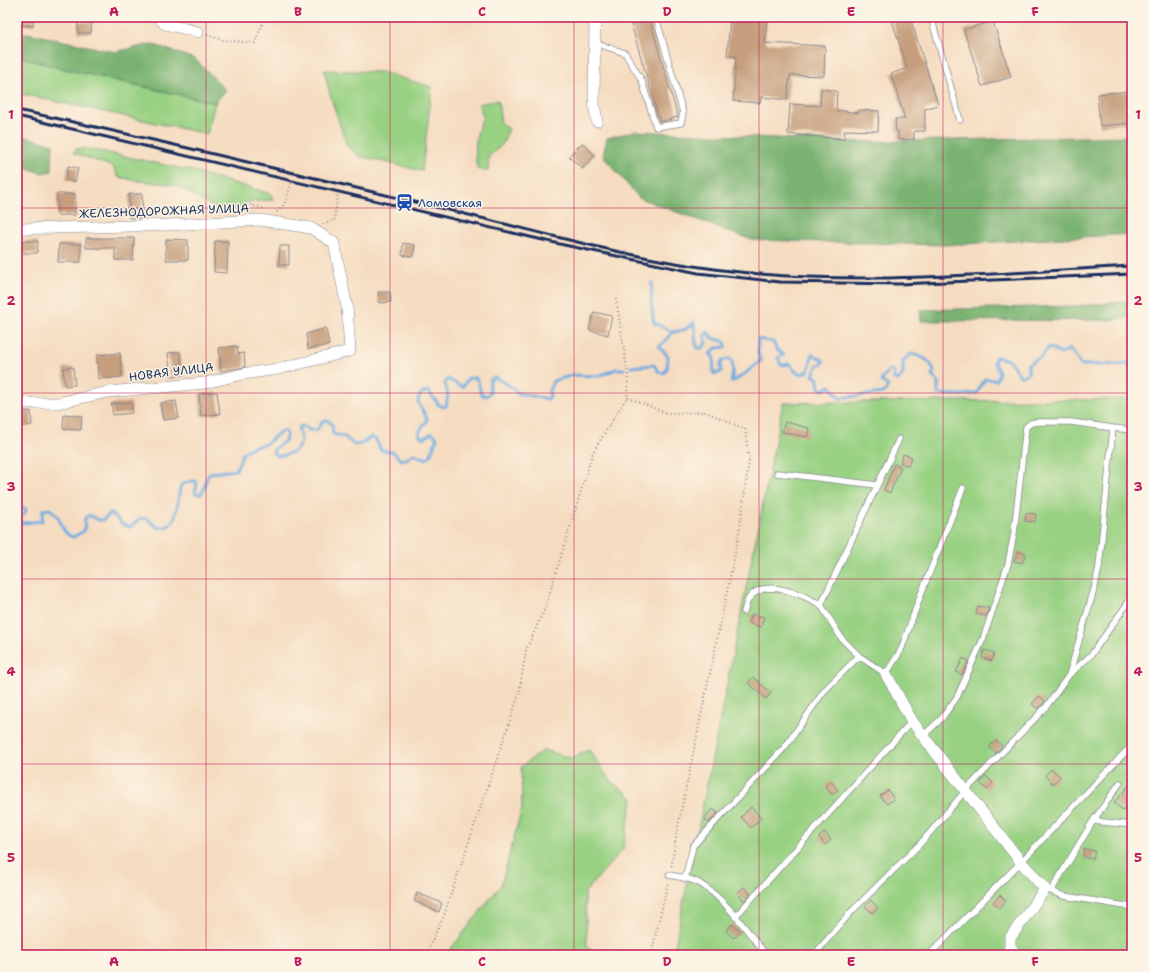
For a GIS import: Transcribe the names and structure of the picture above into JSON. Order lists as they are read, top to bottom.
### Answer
{
  "streets": {
    "street": ["ЖЕЛЕЗНОДОРОЖНАЯ УЛИЦА", "НОВАЯ УЛИЦА"]
  },
  "crossings": [
    ["ЖЕЛЕЗНОДОРОЖНАЯ УЛИЦА", "НОВАЯ УЛИЦА"]
  ],
  "places": {
    "station": ["Ломовская"]
  },
  "grid": {
    "columns": [
      "A",
      "B",
      "C",
      "D",
      "E",
      "F"
    ],
    "rows": [
      "1",
      "2",
      "3",
      "4",
      "5"
    ]
  }
}
